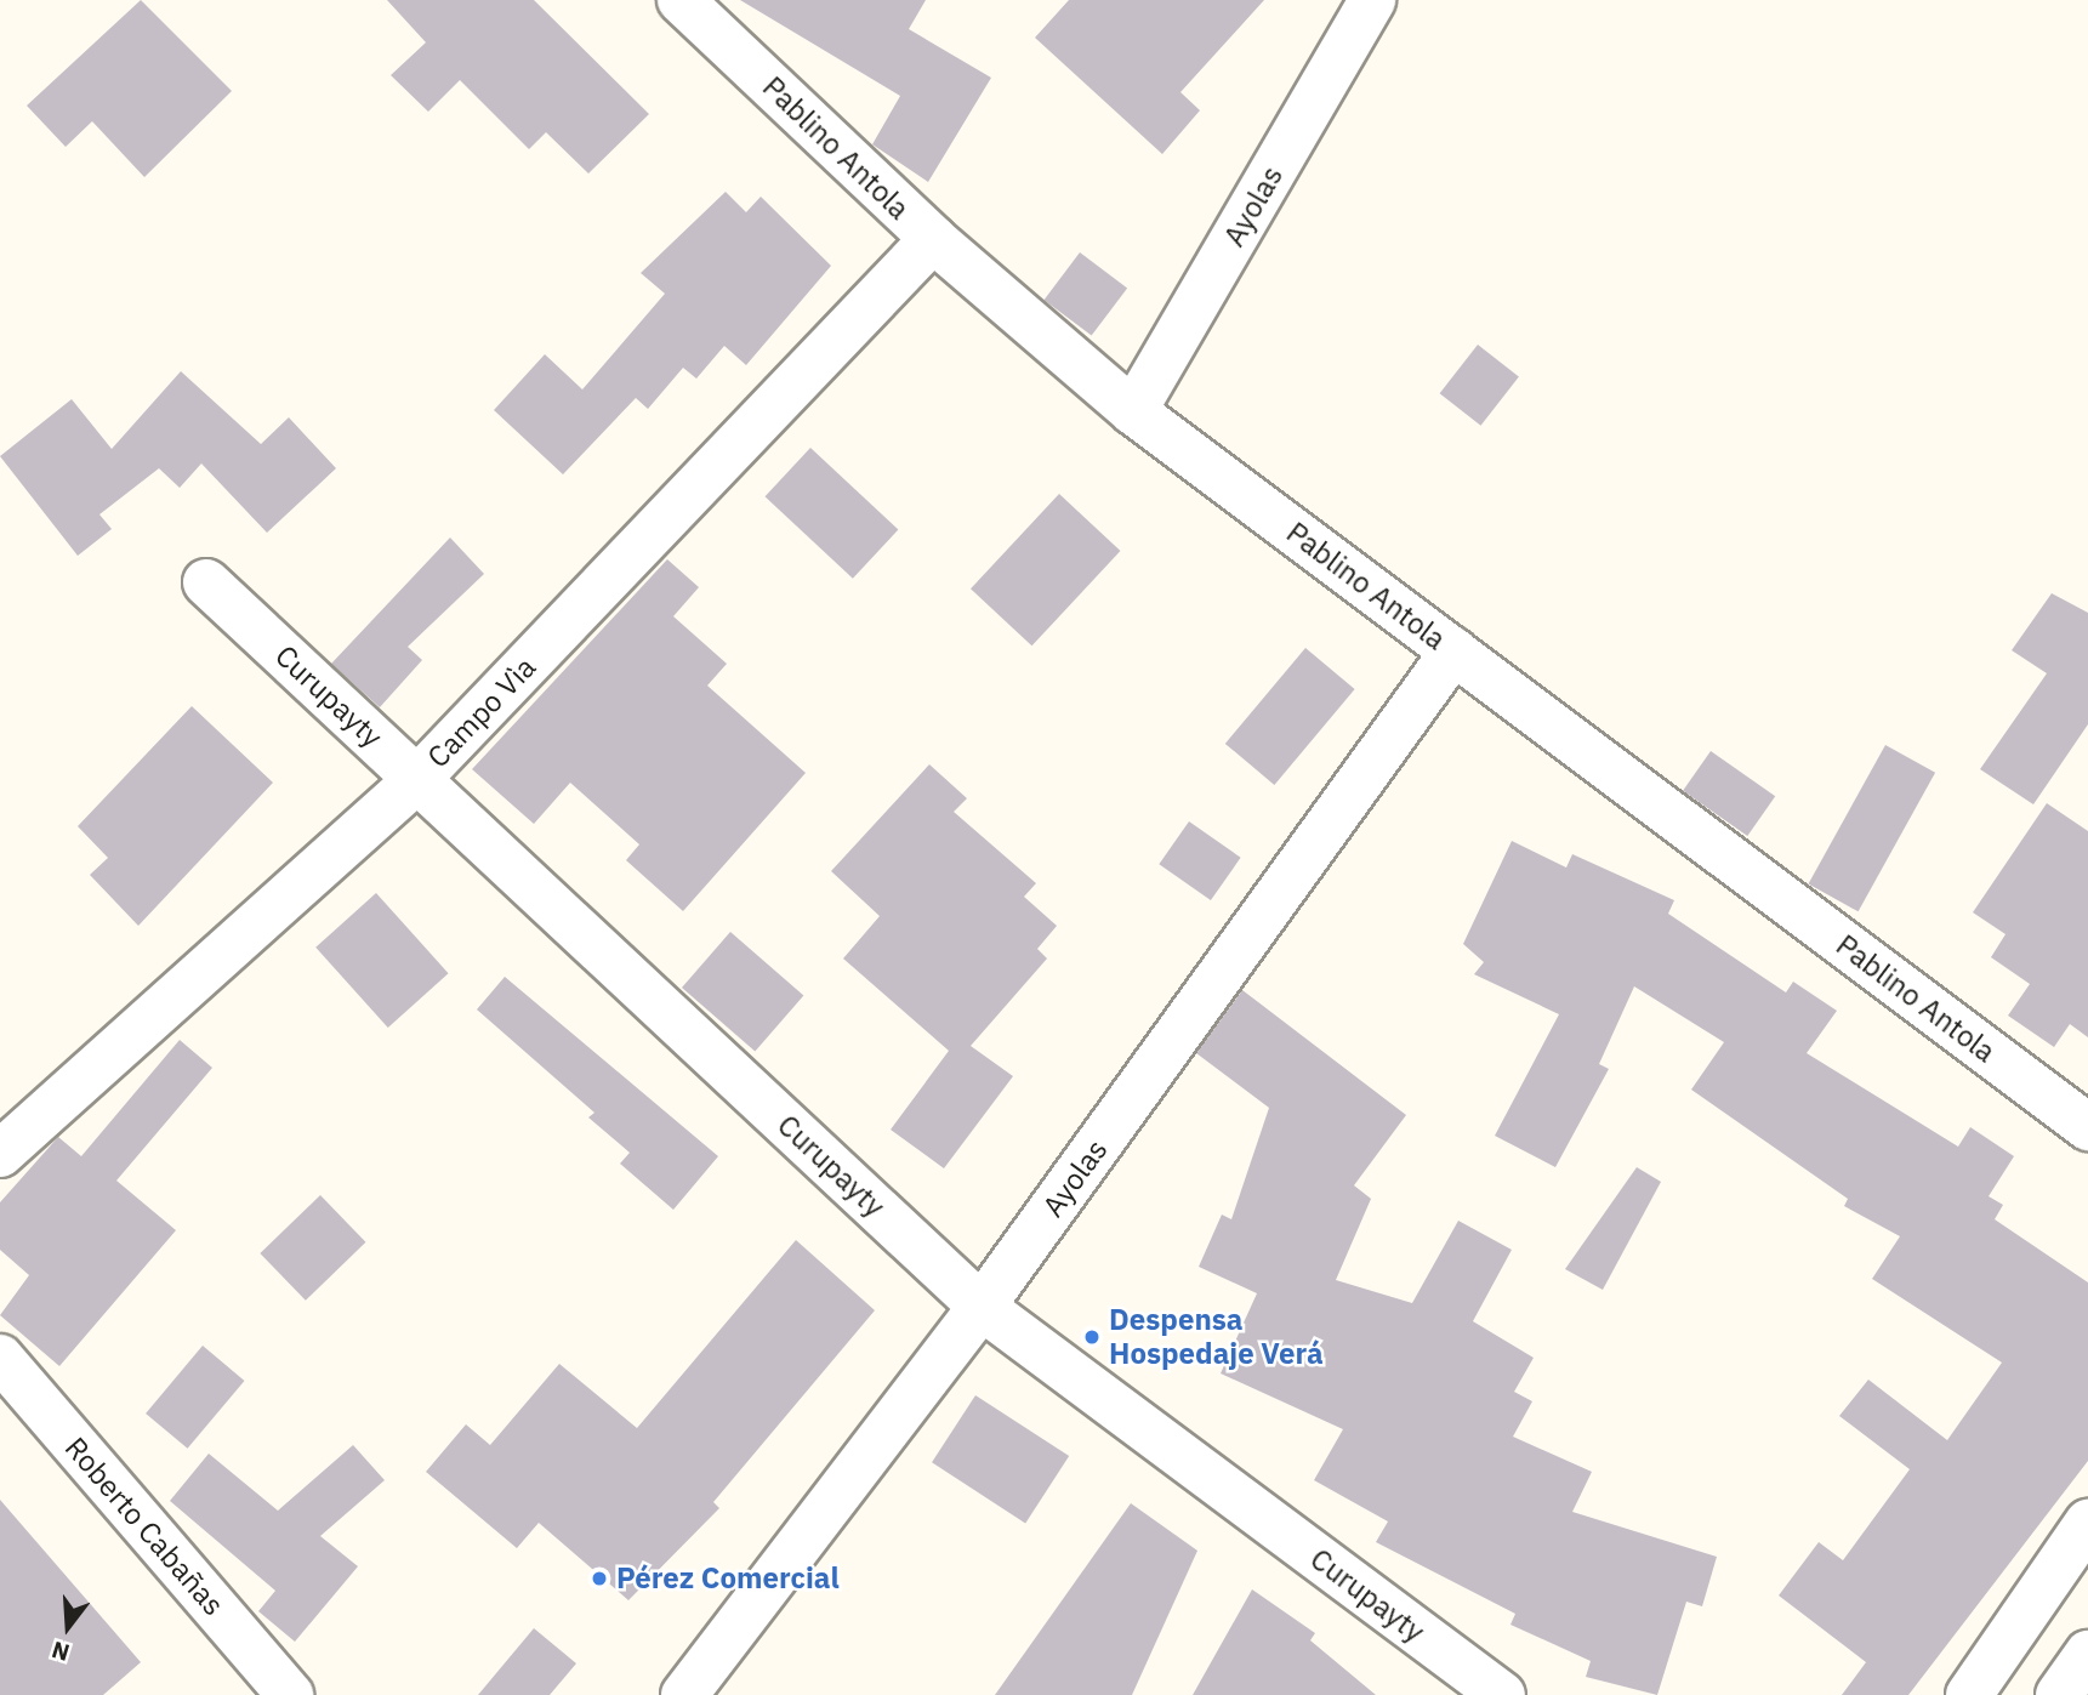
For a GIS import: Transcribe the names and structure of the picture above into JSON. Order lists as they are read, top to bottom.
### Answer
{
  "streets": {
    "street": [
      "Pablino Antola",
      "Ayolas",
      "Curupayty",
      "Campo Vìa",
      "Roberto Cabañas"
    ]
  },
  "crossings": [
    ["Pablino Antola", "Ayolas"],
    ["Pablino Antola", "Campo Vìa"],
    ["Ayolas", "Curupayty"],
    ["Curupayty", "Campo Vìa"]
  ],
  "places": ["Despensa Hospedaje Verá", "Pérez Comercial"],
  "north": "bottom"
}
